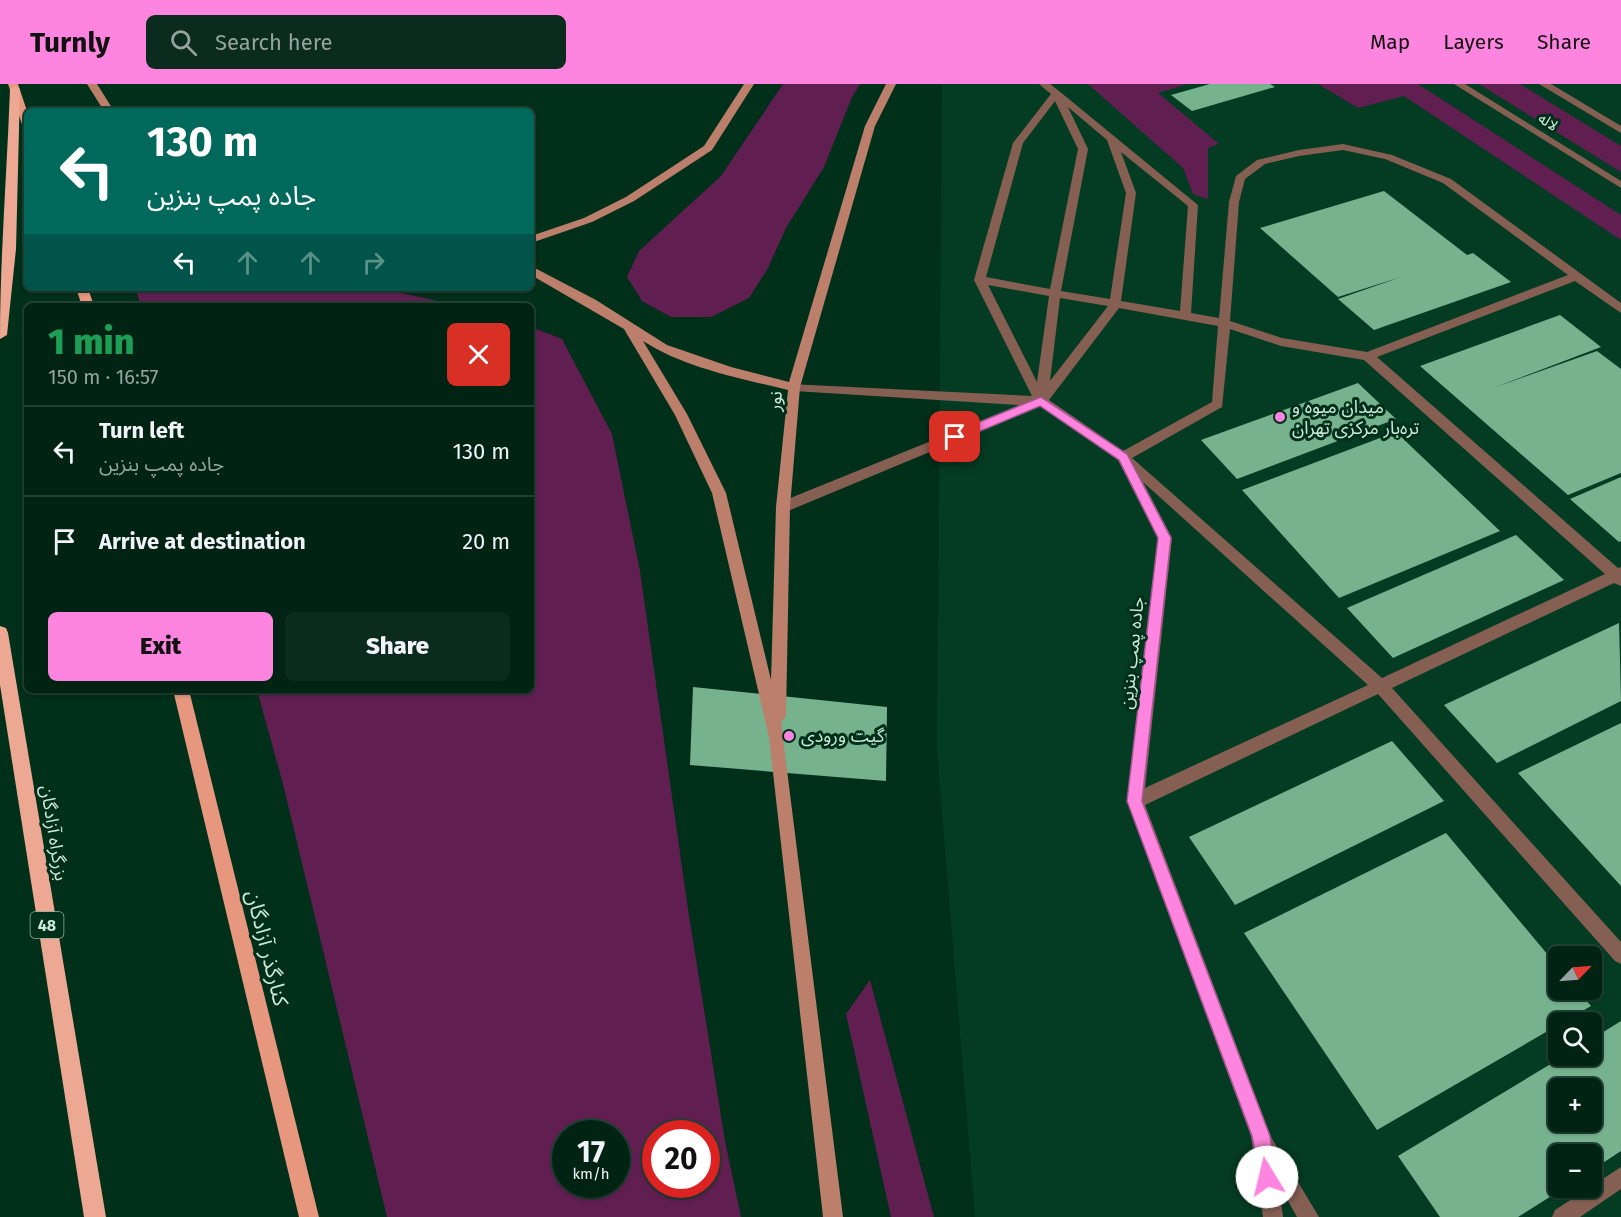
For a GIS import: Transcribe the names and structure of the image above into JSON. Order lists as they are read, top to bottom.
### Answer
{
  "streets": {
    "highway": ["بزرگراه آزادگان", "48"],
    "main road": ["نور", "کنارگذر آزادگان"],
    "street": ["لاله", "جاده پمپ بنزین"]
  },
  "places": ["میدان میوه و تره‌بار مرکزی تهران", "گیت ورودی"],
  "north": "top right",
  "page": {
    "header": "Turnly",
    "search": "Search here",
    "nav": ["Map", "Layers", "Share"],
    "turn": ["130 m", "جاده پمپ بنزین"],
    "heading": ["1 min", "150 m · 16:57"],
    "list": [
      {
        "name": "Turn left",
        "note": "جاده پمپ بنزین",
        "value": "130 m"
      },
      {
        "name": "Arrive at destination",
        "value": "20 m"
      }
    ],
    "buttons": ["Exit", "Share"],
    "map_buttons": ["+", "−"],
    "speed": "17 km/h",
    "limit": "20"
  }
}
